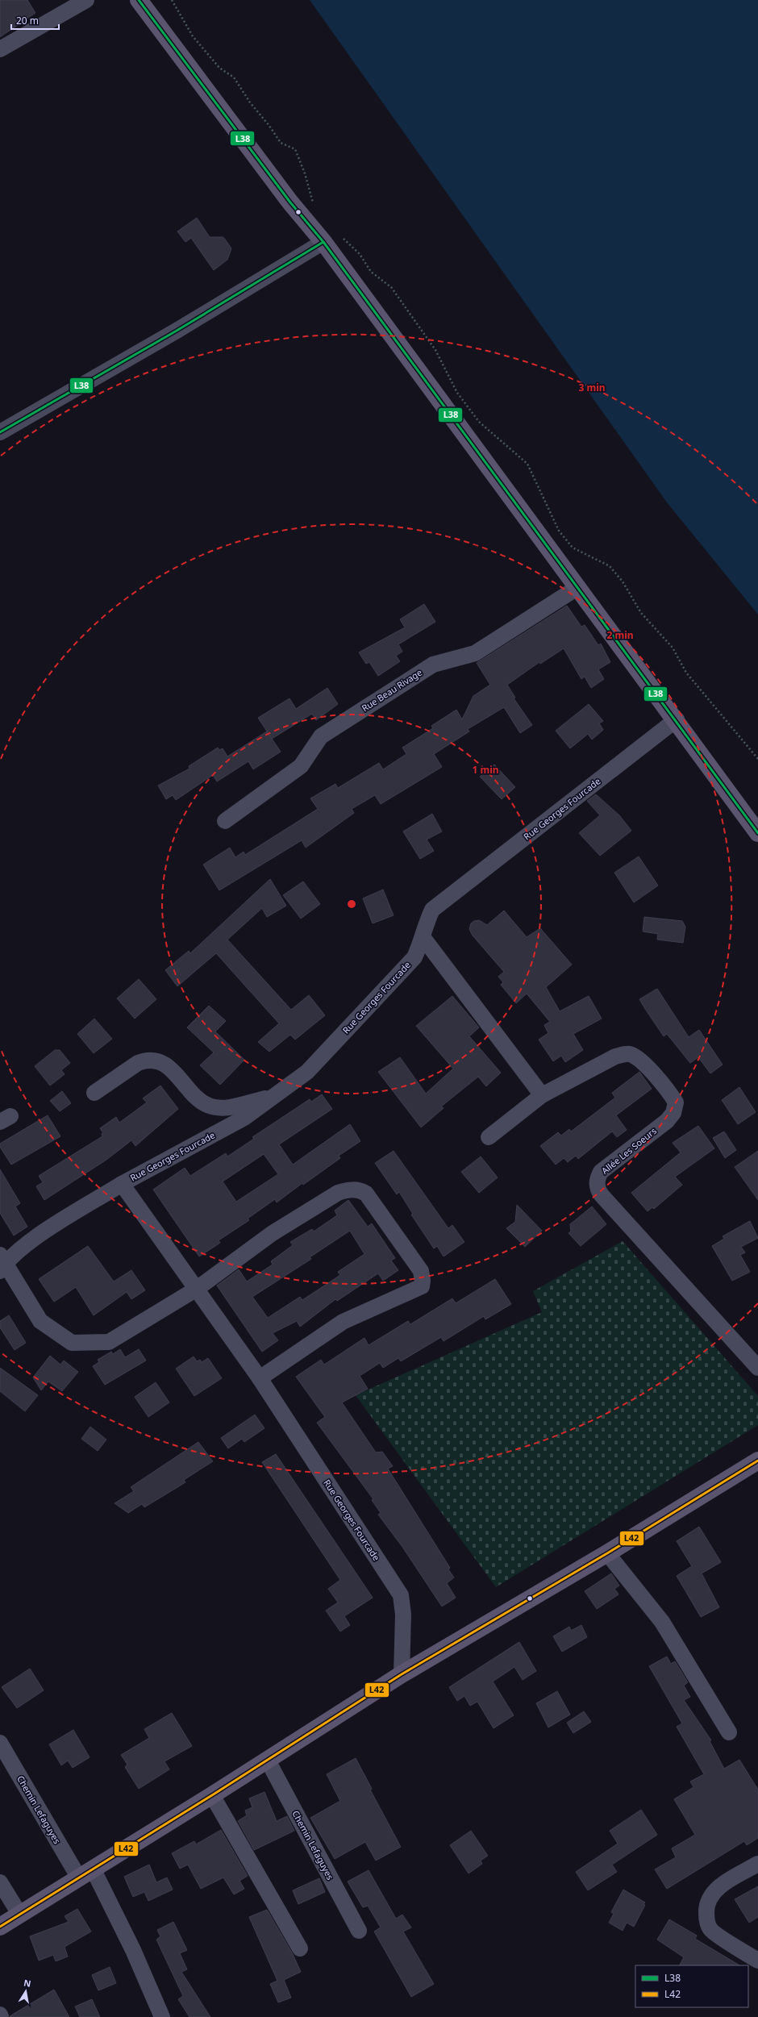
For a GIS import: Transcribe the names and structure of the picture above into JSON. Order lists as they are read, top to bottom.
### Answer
{
  "streets": {
    "street": [
      "Rue Beau Rivage",
      "Rue Georges Fourcade",
      "Allée Les Soeurs",
      "Chemin Lefaguyes"
    ]
  },
  "lines": ["transit line L38", "transit line L42"],
  "legend": ["L38", "L42"],
  "scale_bar": "20 m",
  "north": "top",
  "rings": ["3 min", "2 min", "1 min"]
}
